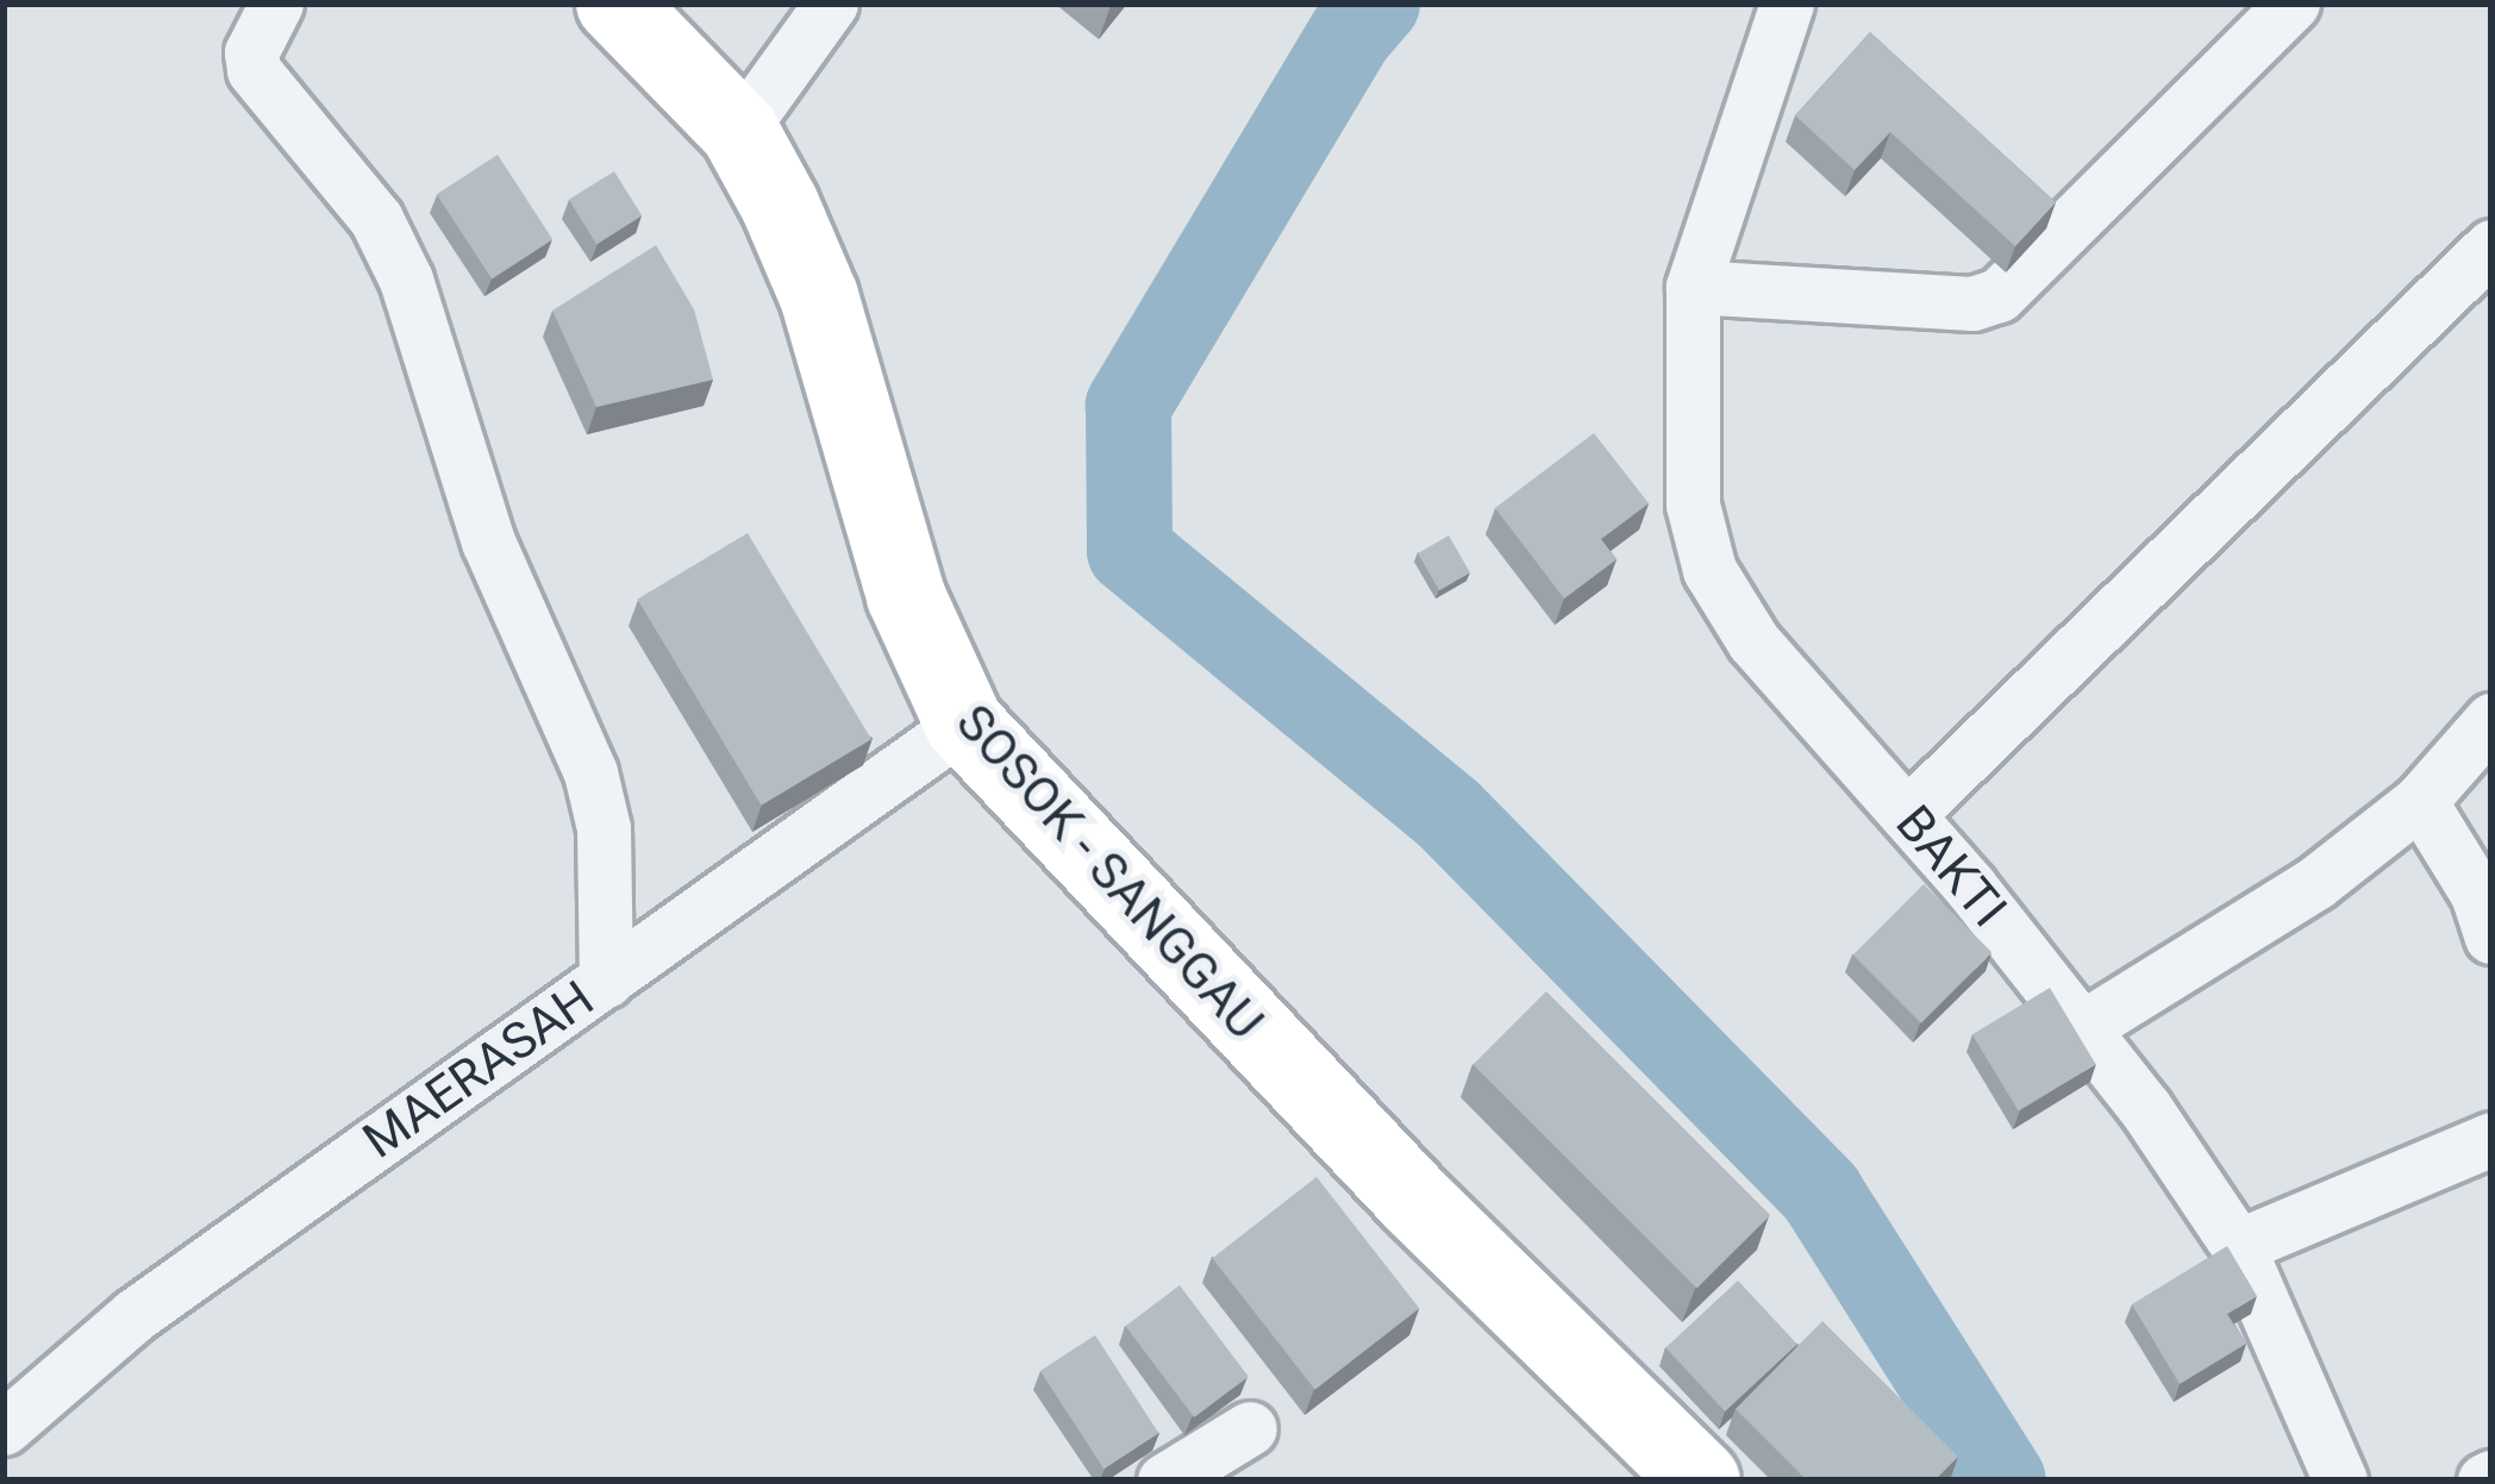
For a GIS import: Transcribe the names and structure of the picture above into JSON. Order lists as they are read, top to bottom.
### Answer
{
  "streets": {
    "highway": ["SOSOK - SANGGAU"],
    "street": ["BAKTI", "MAERASAH"]
  },
  "crossings": [
    ["SOSOK - SANGGAU", "MAERASAH"]
  ]
}
